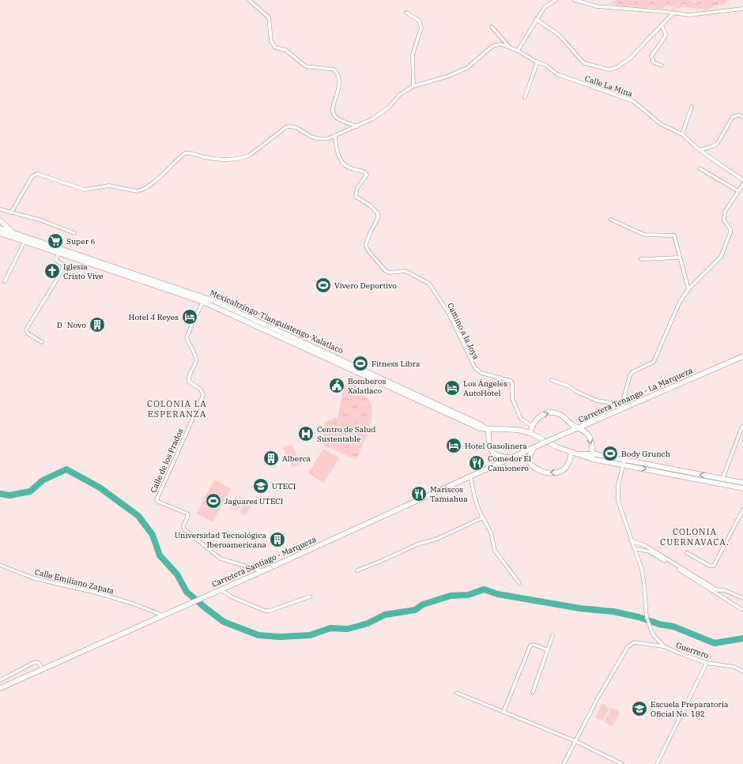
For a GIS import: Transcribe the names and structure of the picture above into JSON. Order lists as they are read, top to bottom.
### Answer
{
  "streets": {
    "main road": ["Mexicaltzingo-Tianguistengo-Xalatlaco", "Carretera Tenango - La Marqueza", "Carretera Santiago - Marqueza"],
    "street": [
      "Calle La Mina",
      "Camino a la Joya",
      "Calle de los Prados",
      "Calle Emiliano Zapata",
      "Guerrero"
    ]
  },
  "crossings": [
    ["Mexicaltzingo-Tianguistengo-Xalatlaco", "Calle de los Prados"],
    ["Mexicaltzingo-Tianguistengo-Xalatlaco", "Guerrero"],
    ["Carretera Tenango - La Marqueza", "Carretera Santiago - Marqueza"],
    ["Calle de los Prados", "Carretera Santiago - Marqueza"],
    ["Carretera Santiago - Marqueza", "Calle Emiliano Zapata"]
  ],
  "districts": ["COLONIA LA ESPERANZA", "COLONIA CUERNAVACA."],
  "places": {
    "supermarket": ["Super 6"],
    "church": ["Iglesia Cristo Vive"],
    "sports": [
      "Vívero Deportivo",
      "Fitness Libra",
      "Body Grunch",
      "Jaguares UTECI"
    ],
    "hotel": ["Hotel 4 Reyes", "Los Ángeles AutoHotel", "Hotel Gasolinera"],
    "building": ["D´Novo", "Alberca", "Universidad Tecnológica Iberoamericana"],
    "public building": ["Bomberos Xalatlaco"],
    "hospital": ["Centro de Salud Sustentable"],
    "restaurant": ["Comedor El Camionero", "Mariscos Tamiahua"],
    "school or university": ["UTECI", "Escuela Preparatoria Oficial No. 182"]
  }
}
